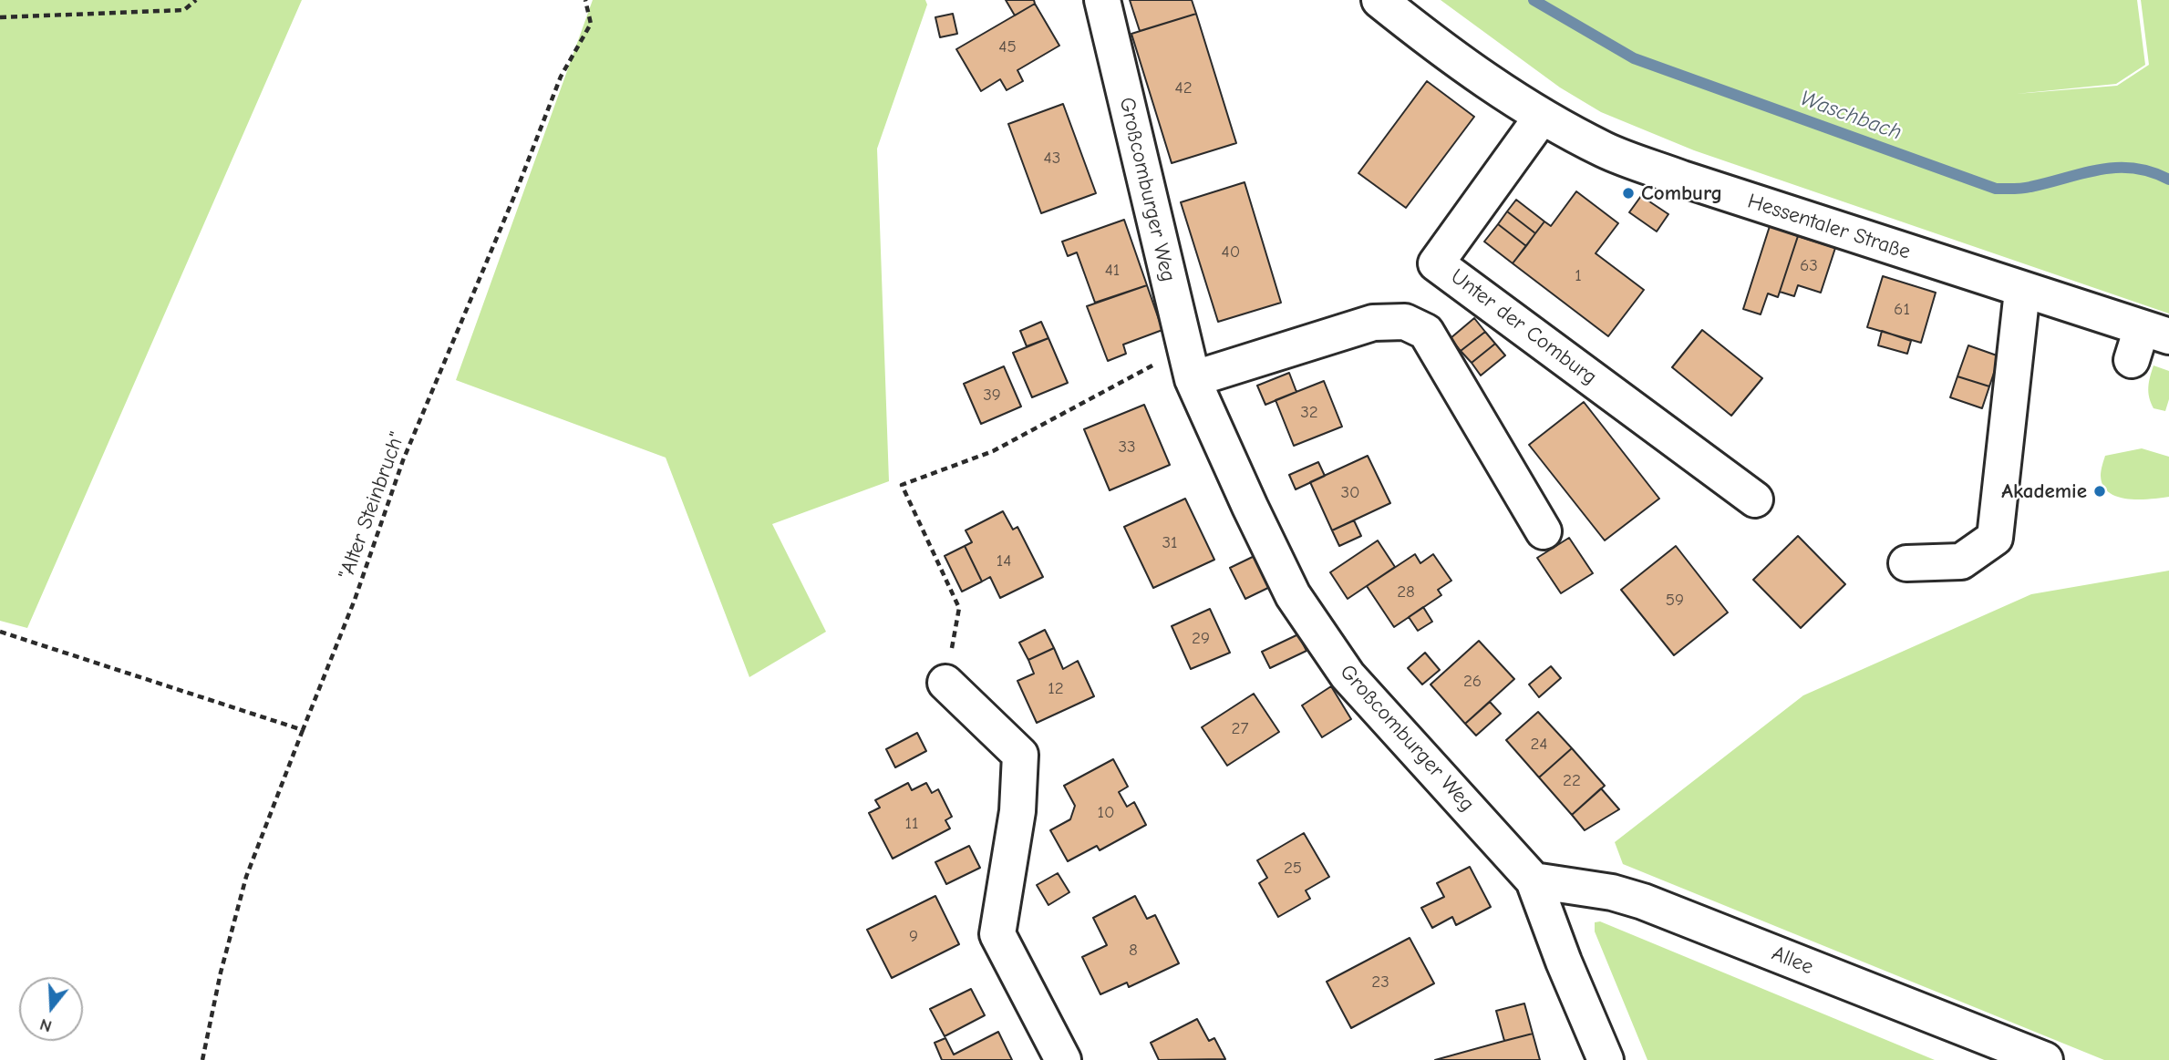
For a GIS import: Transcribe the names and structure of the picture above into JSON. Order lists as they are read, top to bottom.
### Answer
{
  "streets": {
    "street": [
      "Großcomburger Weg",
      "Hessentaler Straße",
      "Unter der Comburg",
      "Allee"
    ],
    "path": ["\"Alter Steinbruch\""]
  },
  "crossings": [
    ["Großcomburger Weg", "Allee"],
    ["Hessentaler Straße", "Unter der Comburg"]
  ],
  "water": ["Waschbach"],
  "places": ["Comburg", "Akademie"],
  "house_numbers": [
    "45",
    "42",
    "43",
    "40",
    "63",
    "41",
    "1",
    "61",
    "39",
    "32",
    "33",
    "30",
    "31",
    "14",
    "28",
    "59",
    "29",
    "26",
    "12",
    "27",
    "24",
    "22",
    "10",
    "11",
    "25",
    "9",
    "8",
    "23"
  ],
  "north": "bottom"
}
